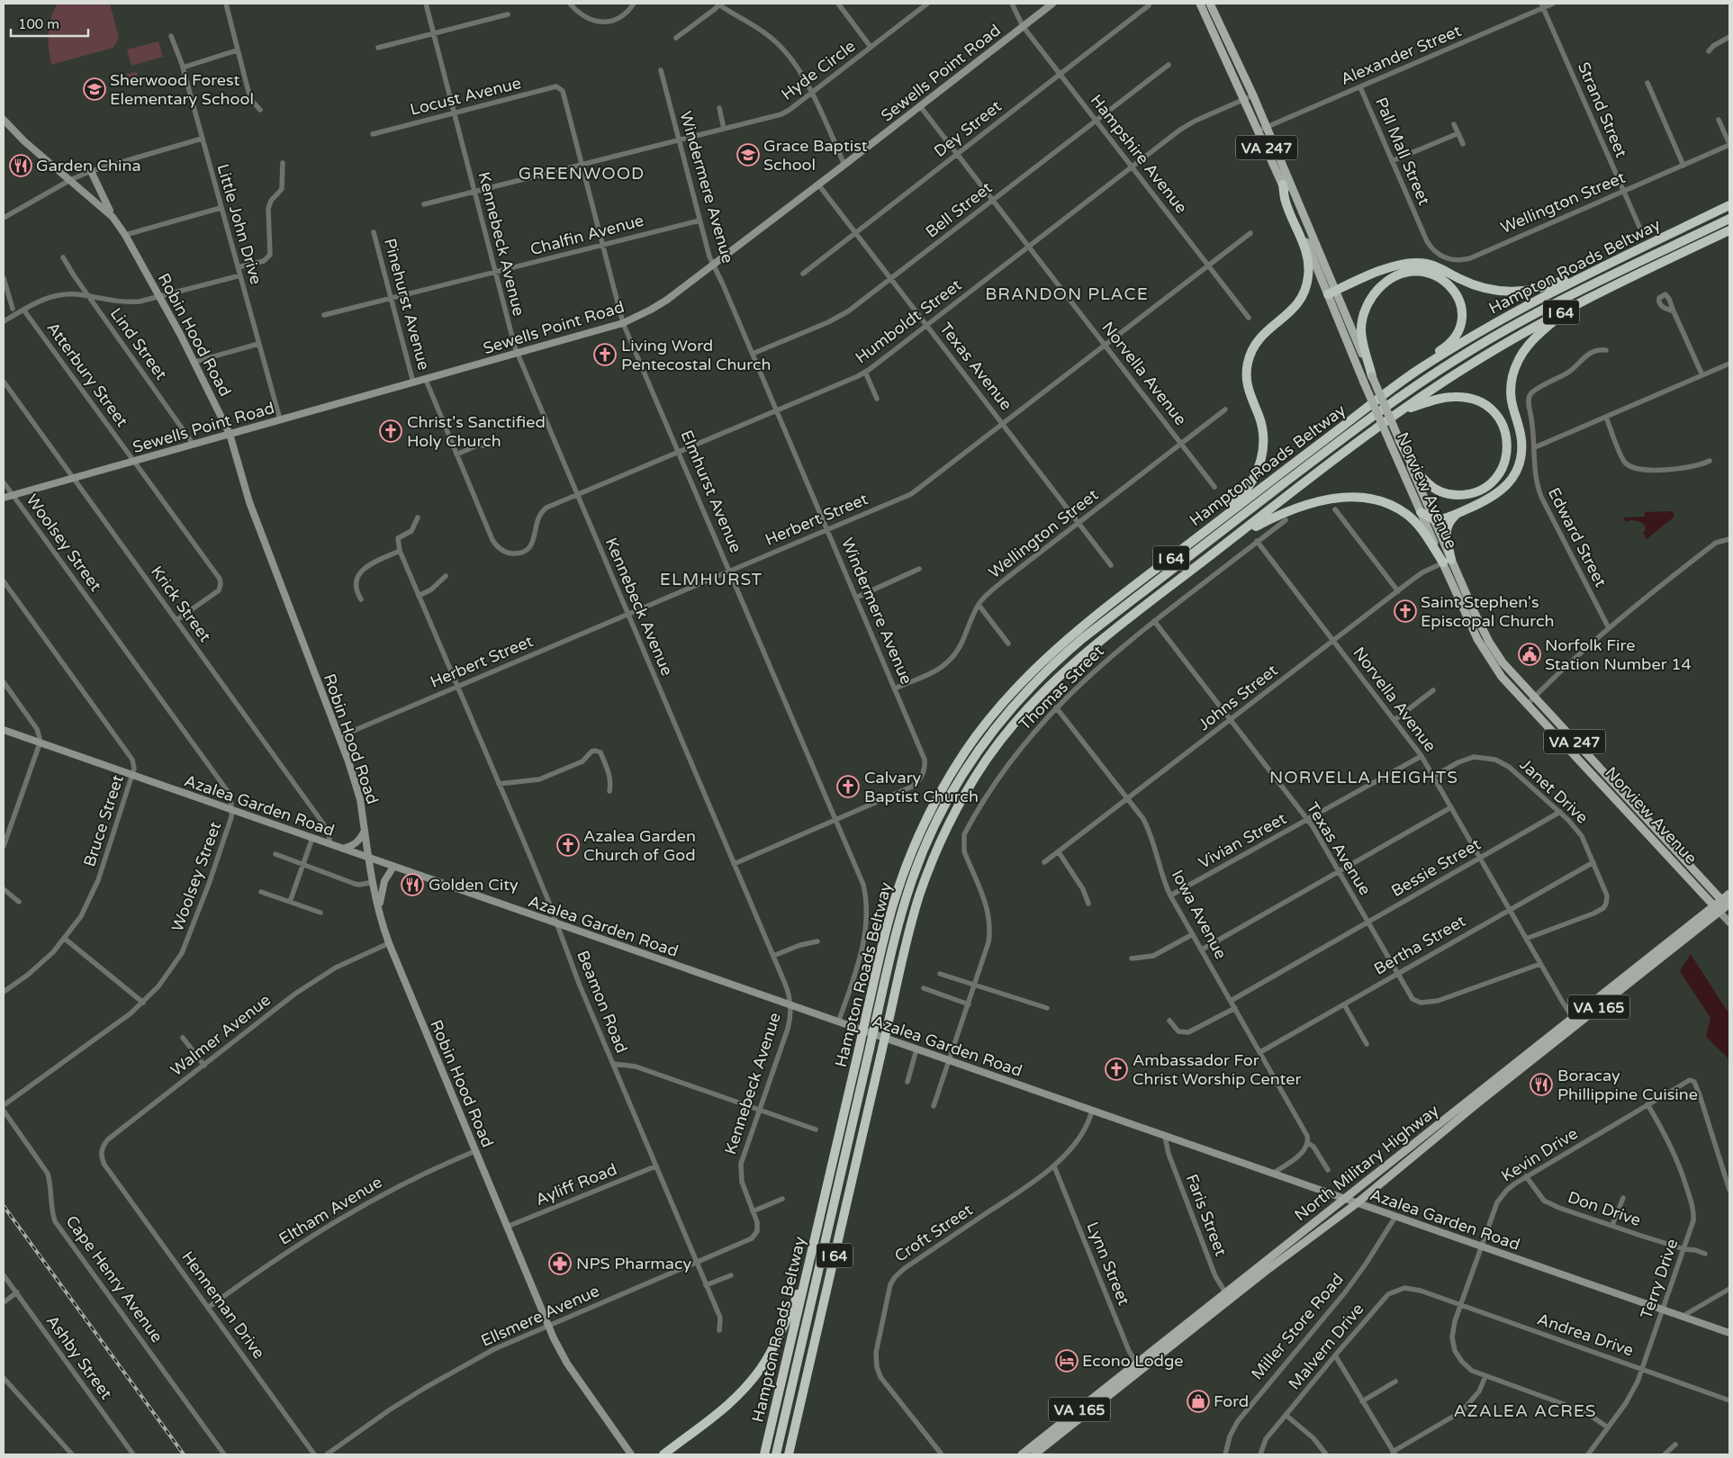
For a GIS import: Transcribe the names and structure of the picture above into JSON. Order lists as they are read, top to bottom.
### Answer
{
  "streets": {
    "highway": ["Hampton Roads Beltway", "I 64"],
    "main road": [
      "Sewells Point Road",
      "VA 247",
      "Robin Hood Road",
      "Norview Avenue",
      "Azalea Garden Road",
      "VA 165",
      "North Military Highway"
    ],
    "street": [
      "Alexander Street",
      "Hyde Circle",
      "Locust Avenue",
      "Strand Street",
      "Dey Street",
      "Pall Mall Street",
      "Hampshire Avenue",
      "Windermere Avenue",
      "Wellington Street",
      "Bell Street",
      "Little John Drive",
      "Chalfin Avenue",
      "Kennebeck Avenue",
      "Pinehurst Avenue",
      "Humboldt Street",
      "Lind Street",
      "Texas Avenue",
      "Norvella Avenue",
      "Atterbury Street",
      "Elmhurst Avenue",
      "Herbert Street",
      "Edward Street",
      "Woolsey Street",
      "Krick Street",
      "Thomas Street",
      "Johns Street",
      "Janet Drive",
      "Bruce Street",
      "Vivian Street",
      "Bessie Street",
      "Iowa Avenue",
      "Bertha Street",
      "Beamon Road",
      "Walmer Avenue",
      "Kevin Drive",
      "Ayliff Road",
      "Don Drive",
      "Eltham Avenue",
      "Faris Street",
      "Croft Street",
      "Lynn Street",
      "Cape Henry Avenue",
      "Terry Drive",
      "Henneman Drive",
      "Ellsmere Avenue",
      "Miller Store Road",
      "Andrea Drive",
      "Malvern Drive",
      "Ashby Street"
    ]
  },
  "crossings": [
    ["Alexander Street", "Strand Street"],
    ["Alexander Street", "Pall Mall Street"],
    ["Alexander Street", "Norview Avenue"],
    ["Hyde Circle", "Windermere Avenue"],
    ["Hyde Circle", "Kennebeck Avenue"],
    ["Hyde Circle", "Elmhurst Avenue"],
    ["Sewells Point Road", "Hampshire Avenue"],
    ["Sewells Point Road", "Windermere Avenue"],
    ["Sewells Point Road", "Little John Drive"],
    ["Sewells Point Road", "Kennebeck Avenue"],
    ["Sewells Point Road", "Pinehurst Avenue"],
    ["Sewells Point Road", "Robin Hood Road"],
    ["Sewells Point Road", "Lind Street"],
    ["Sewells Point Road", "Texas Avenue"],
    ["Sewells Point Road", "Norvella Avenue"],
    ["Sewells Point Road", "Atterbury Street"],
    ["Sewells Point Road", "Elmhurst Avenue"],
    ["Sewells Point Road", "Woolsey Street"],
    ["Sewells Point Road", "Krick Street"],
    ["Locust Avenue", "Kennebeck Avenue"],
    ["Locust Avenue", "Elmhurst Avenue"],
    ["Strand Street", "Wellington Street"],
    ["Dey Street", "Hampshire Avenue"],
    ["Dey Street", "Texas Avenue"],
    ["Dey Street", "Norvella Avenue"],
    ["Pall Mall Street", "Wellington Street"],
    ["Hampshire Avenue", "Bell Street"],
    ["Hampshire Avenue", "Humboldt Street"],
    ["Hampshire Avenue", "Herbert Street"],
    ["Windermere Avenue", "Wellington Street"],
    ["Windermere Avenue", "Bell Street"],
    ["Windermere Avenue", "Chalfin Avenue"],
    ["Windermere Avenue", "Humboldt Street"],
    ["Windermere Avenue", "Elmhurst Avenue"],
    ["Windermere Avenue", "Herbert Street"],
    ["Wellington Street", "Texas Avenue"],
    ["Wellington Street", "Norvella Avenue"],
    ["Bell Street", "Texas Avenue"],
    ["Bell Street", "Norvella Avenue"],
    ["Chalfin Avenue", "Kennebeck Avenue"],
    ["Chalfin Avenue", "Pinehurst Avenue"],
    ["Chalfin Avenue", "Elmhurst Avenue"],
    ["Kennebeck Avenue", "Humboldt Street"],
    ["Kennebeck Avenue", "Herbert Street"],
    ["Kennebeck Avenue", "Azalea Garden Road"],
    ["Kennebeck Avenue", "Ellsmere Avenue"],
    ["Humboldt Street", "Texas Avenue"],
    ["Humboldt Street", "Norvella Avenue"],
    ["Humboldt Street", "Norview Avenue"],
    ["Humboldt Street", "Elmhurst Avenue"],
    ["Robin Hood Road", "Herbert Street"],
    ["Robin Hood Road", "Azalea Garden Road"],
    ["Robin Hood Road", "Walmer Avenue"],
    ["Robin Hood Road", "Ayliff Road"],
    ["Robin Hood Road", "Eltham Avenue"],
    ["Robin Hood Road", "Ellsmere Avenue"],
    ["Texas Avenue", "Norvella Avenue"],
    ["Texas Avenue", "Herbert Street"],
    ["Texas Avenue", "Thomas Street"],
    ["Texas Avenue", "Johns Street"],
    ["Texas Avenue", "Vivian Street"],
    ["Texas Avenue", "Bessie Street"],
    ["Texas Avenue", "Bertha Street"],
    ["Norvella Avenue", "Herbert Street"],
    ["Norvella Avenue", "Thomas Street"],
    ["Norvella Avenue", "Johns Street"],
    ["Norvella Avenue", "Janet Drive"],
    ["Norvella Avenue", "Vivian Street"],
    ["Norvella Avenue", "Bessie Street"],
    ["Norvella Avenue", "Bertha Street"],
    ["Norvella Avenue", "North Military Highway"],
    ["Atterbury Street", "Krick Street"],
    ["Norview Avenue", "Johns Street"],
    ["Norview Avenue", "North Military Highway"],
    ["Elmhurst Avenue", "Herbert Street"],
    ["Elmhurst Avenue", "Azalea Garden Road"],
    ["Herbert Street", "Beamon Road"],
    ["Woolsey Street", "Azalea Garden Road"],
    ["Krick Street", "Azalea Garden Road"],
    ["Thomas Street", "Iowa Avenue"],
    ["Johns Street", "Iowa Avenue"],
    ["Janet Drive", "Bessie Street"],
    ["Janet Drive", "Bertha Street"],
    ["Azalea Garden Road", "Bruce Street"],
    ["Azalea Garden Road", "Beamon Road"],
    ["Azalea Garden Road", "Kevin Drive"],
    ["Azalea Garden Road", "North Military Highway"],
    ["Azalea Garden Road", "Faris Street"],
    ["Azalea Garden Road", "Croft Street"],
    ["Azalea Garden Road", "Terry Drive"],
    ["Azalea Garden Road", "Miller Store Road"],
    ["Vivian Street", "Iowa Avenue"],
    ["Bessie Street", "Iowa Avenue"],
    ["Iowa Avenue", "Bertha Street"],
    ["Beamon Road", "Ayliff Road"],
    ["Beamon Road", "Ellsmere Avenue"],
    ["Walmer Avenue", "Henneman Drive"],
    ["Kevin Drive", "Don Drive"],
    ["Kevin Drive", "Terry Drive"],
    ["Kevin Drive", "Andrea Drive"],
    ["North Military Highway", "Faris Street"],
    ["North Military Highway", "Lynn Street"],
    ["Don Drive", "Terry Drive"],
    ["Eltham Avenue", "Henneman Drive"],
    ["Croft Street", "Lynn Street"],
    ["Terry Drive", "Andrea Drive"],
    ["Andrea Drive", "Malvern Drive"]
  ],
  "districts": [
    "GREENWOOD",
    "BRANDON PLACE",
    "ELMHURST",
    "NORVELLA HEIGHTS",
    "AZALEA ACRES"
  ],
  "places": {
    "school or university": ["Sherwood Forest Elementary School", "Grace Baptist School"],
    "restaurant": ["Garden China", "Golden City", "Boracay Phillippine Cuisine"],
    "church": [
      "Living Word Pentecostal Church",
      "Christ's Sanctified Holy Church",
      "Saint Stephen's Episcopal Church",
      "Calvary Baptist Church",
      "Azalea Garden Church of God",
      "Ambassador For Christ Worship Center"
    ],
    "public building": ["Norfolk Fire Station Number 14"],
    "pharmacy": ["NPS Pharmacy"],
    "hotel": ["Econo Lodge"],
    "shop": ["Ford"]
  },
  "scale_bar": "100 m"
}
